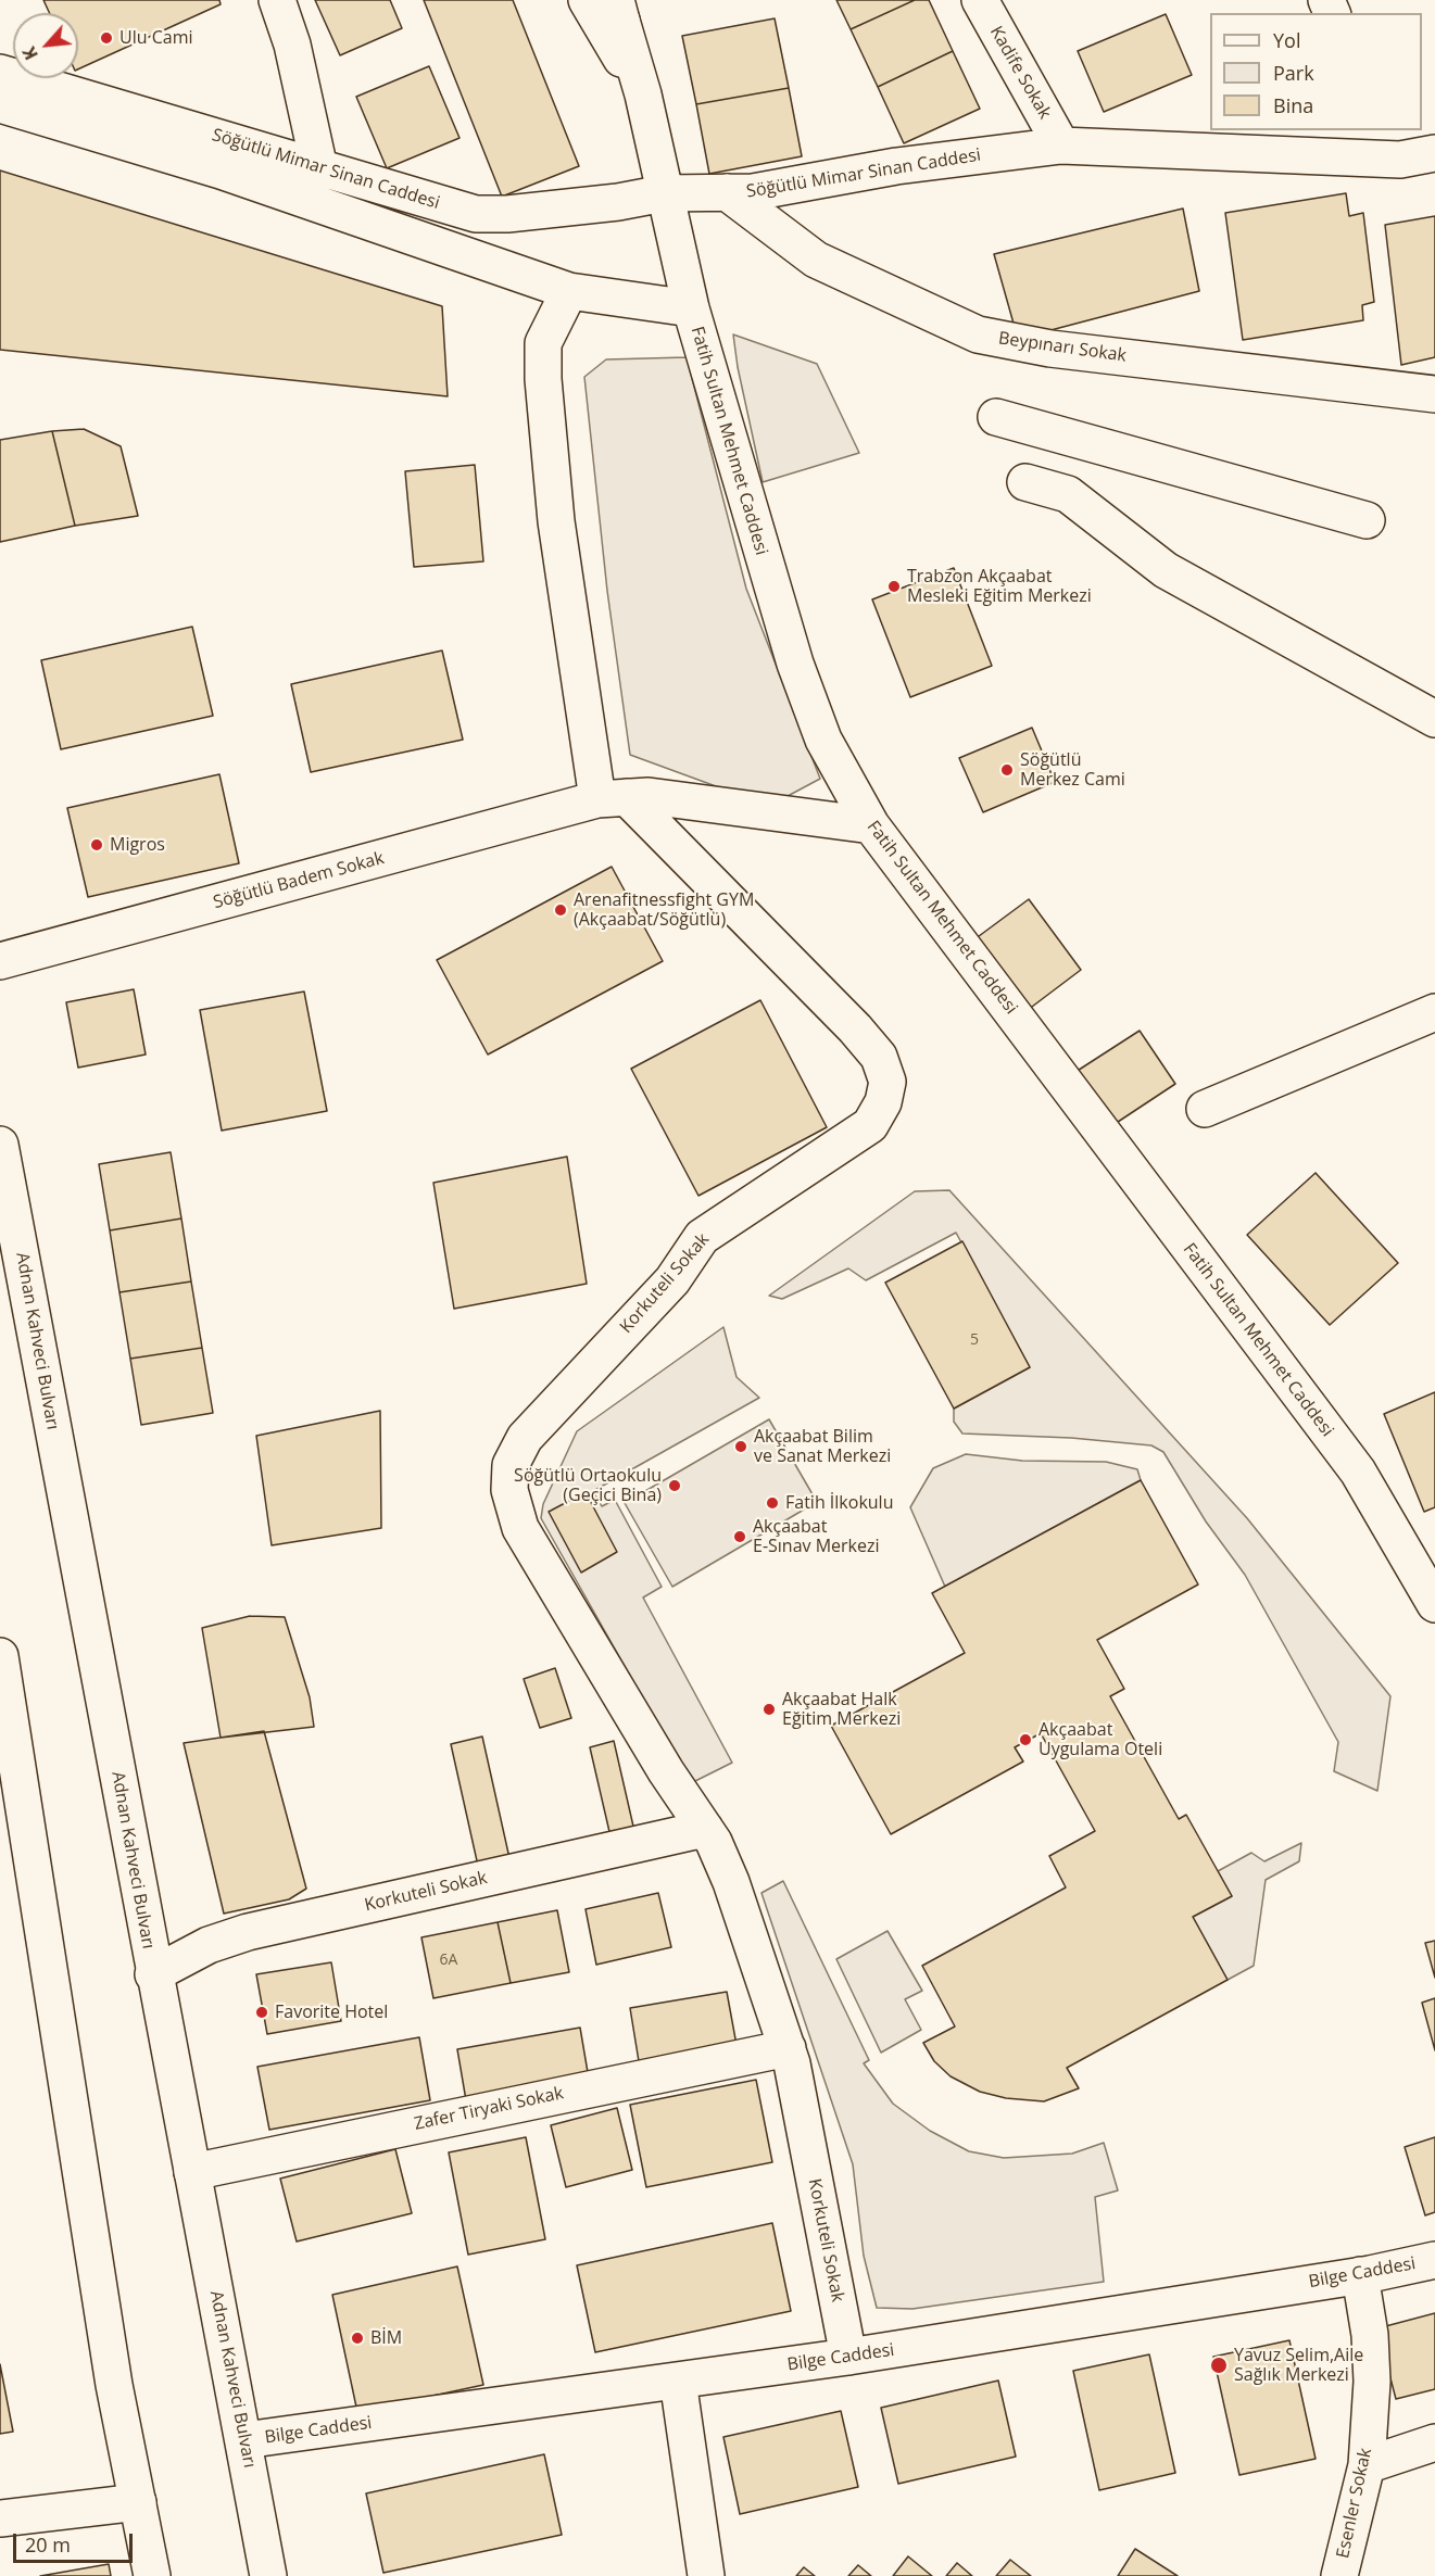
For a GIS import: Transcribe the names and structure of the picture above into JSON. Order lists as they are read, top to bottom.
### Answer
{
  "streets": {
    "main road": [
      "Kadife Sokak",
      "Söğütlü Mimar Sinan Caddesi",
      "Beypınarı Sokak",
      "Fatih Sultan Mehmet Caddesi",
      "Söğütlü Badem Sokak",
      "Korkuteli Sokak",
      "Adnan Kahveci Bulvarı",
      "Zafer Tiryaki Sokak",
      "Bilge Caddesi",
      "Esenler Sokak"
    ]
  },
  "crossings": [
    ["Kadife Sokak", "Söğütlü Mimar Sinan Caddesi"],
    ["Söğütlü Mimar Sinan Caddesi", "Beypınarı Sokak"],
    ["Söğütlü Mimar Sinan Caddesi", "Fatih Sultan Mehmet Caddesi"],
    ["Fatih Sultan Mehmet Caddesi", "Söğütlü Badem Sokak"],
    ["Söğütlü Badem Sokak", "Korkuteli Sokak"],
    ["Korkuteli Sokak", "Adnan Kahveci Bulvarı"],
    ["Korkuteli Sokak", "Zafer Tiryaki Sokak"],
    ["Korkuteli Sokak", "Bilge Caddesi"],
    ["Adnan Kahveci Bulvarı", "Zafer Tiryaki Sokak"],
    ["Adnan Kahveci Bulvarı", "Bilge Caddesi"],
    ["Bilge Caddesi", "Esenler Sokak"]
  ],
  "places": [
    "Ulu Cami",
    "Trabzon Akçaabat Mesleki Eğitim Merkezi",
    "Söğütlü Merkez Cami",
    "Migros",
    "Arenafitnessfight GYM (Akçaabat/Söğütlü)",
    "Akçaabat Bilim ve Sanat Merkezi",
    "Söğütlü Ortaokulu (Geçici Bina)",
    "Fatih İlkokulu",
    "Akçaabat E-Sınav Merkezi",
    "Akçaabat Halk Eğitim Merkezi",
    "Akçaabat Uygulama Oteli",
    "Favorite Hotel",
    "BİM",
    "Yavuz Selim,Aile Sağlık Merkezi"
  ],
  "house_numbers": ["5", "6A"],
  "legend": ["Yol", "Park", "Bina"],
  "scale_bar": "20 m",
  "north": "bottom left"
}
